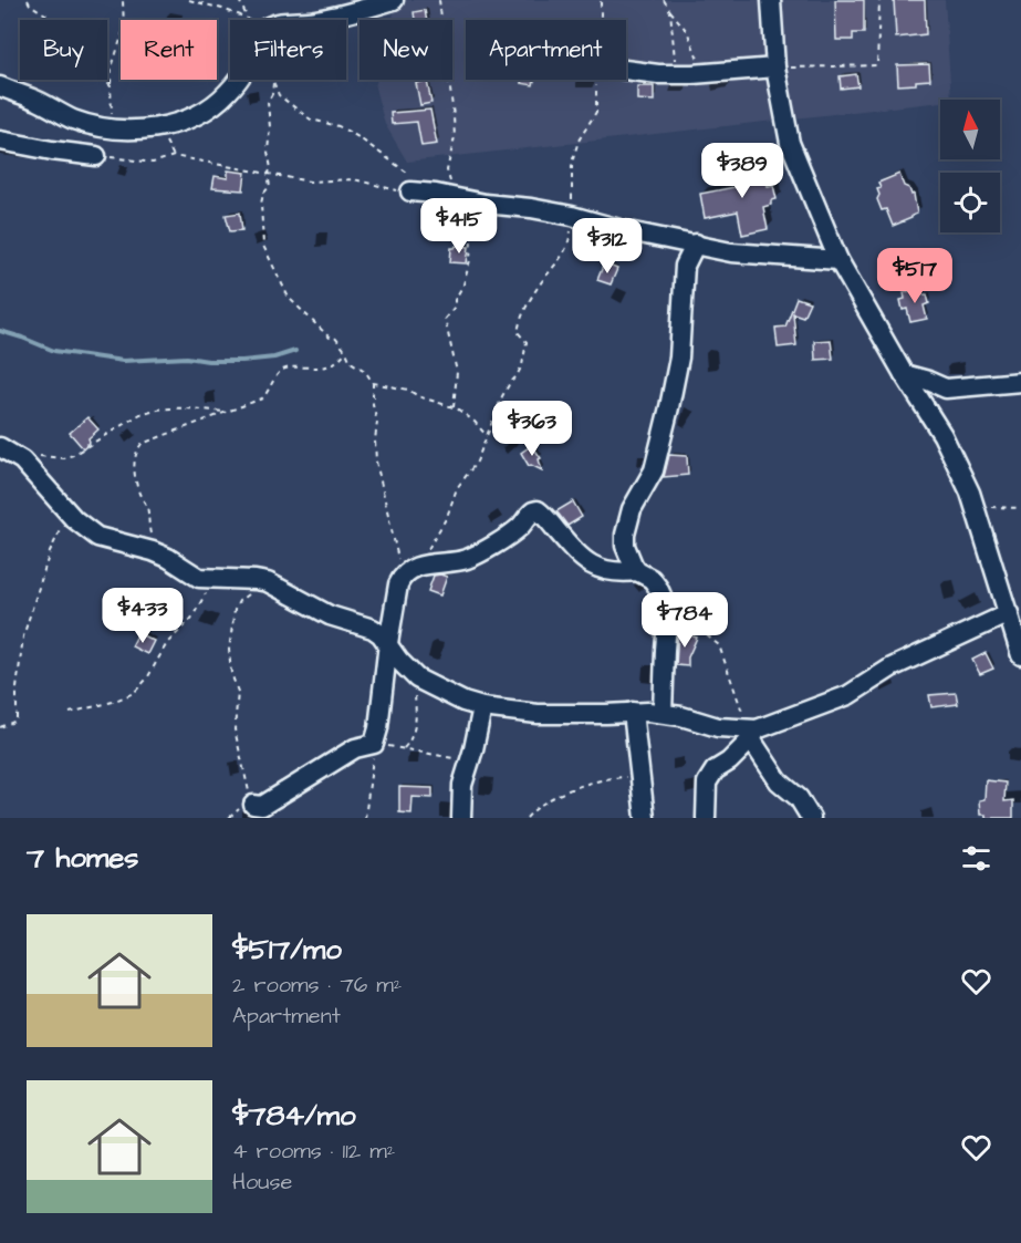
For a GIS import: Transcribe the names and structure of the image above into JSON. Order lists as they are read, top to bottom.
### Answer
{
  "north": "top",
  "page": {
    "chip": [
      "Buy",
      "Rent",
      "Filters",
      "New",
      "Apartment"
    ],
    "price": [
      "$389",
      "$415",
      "$312",
      "$517",
      "$363",
      "$433",
      "$784"
    ],
    "heading": "7 homes",
    "list": [
      {
        "name": "$517/mo",
        "note": "2 rooms · 76 m² · Apartment"
      },
      {
        "name": "$784/mo",
        "note": "4 rooms · 112 m² · House"
      }
    ]
  }
}
